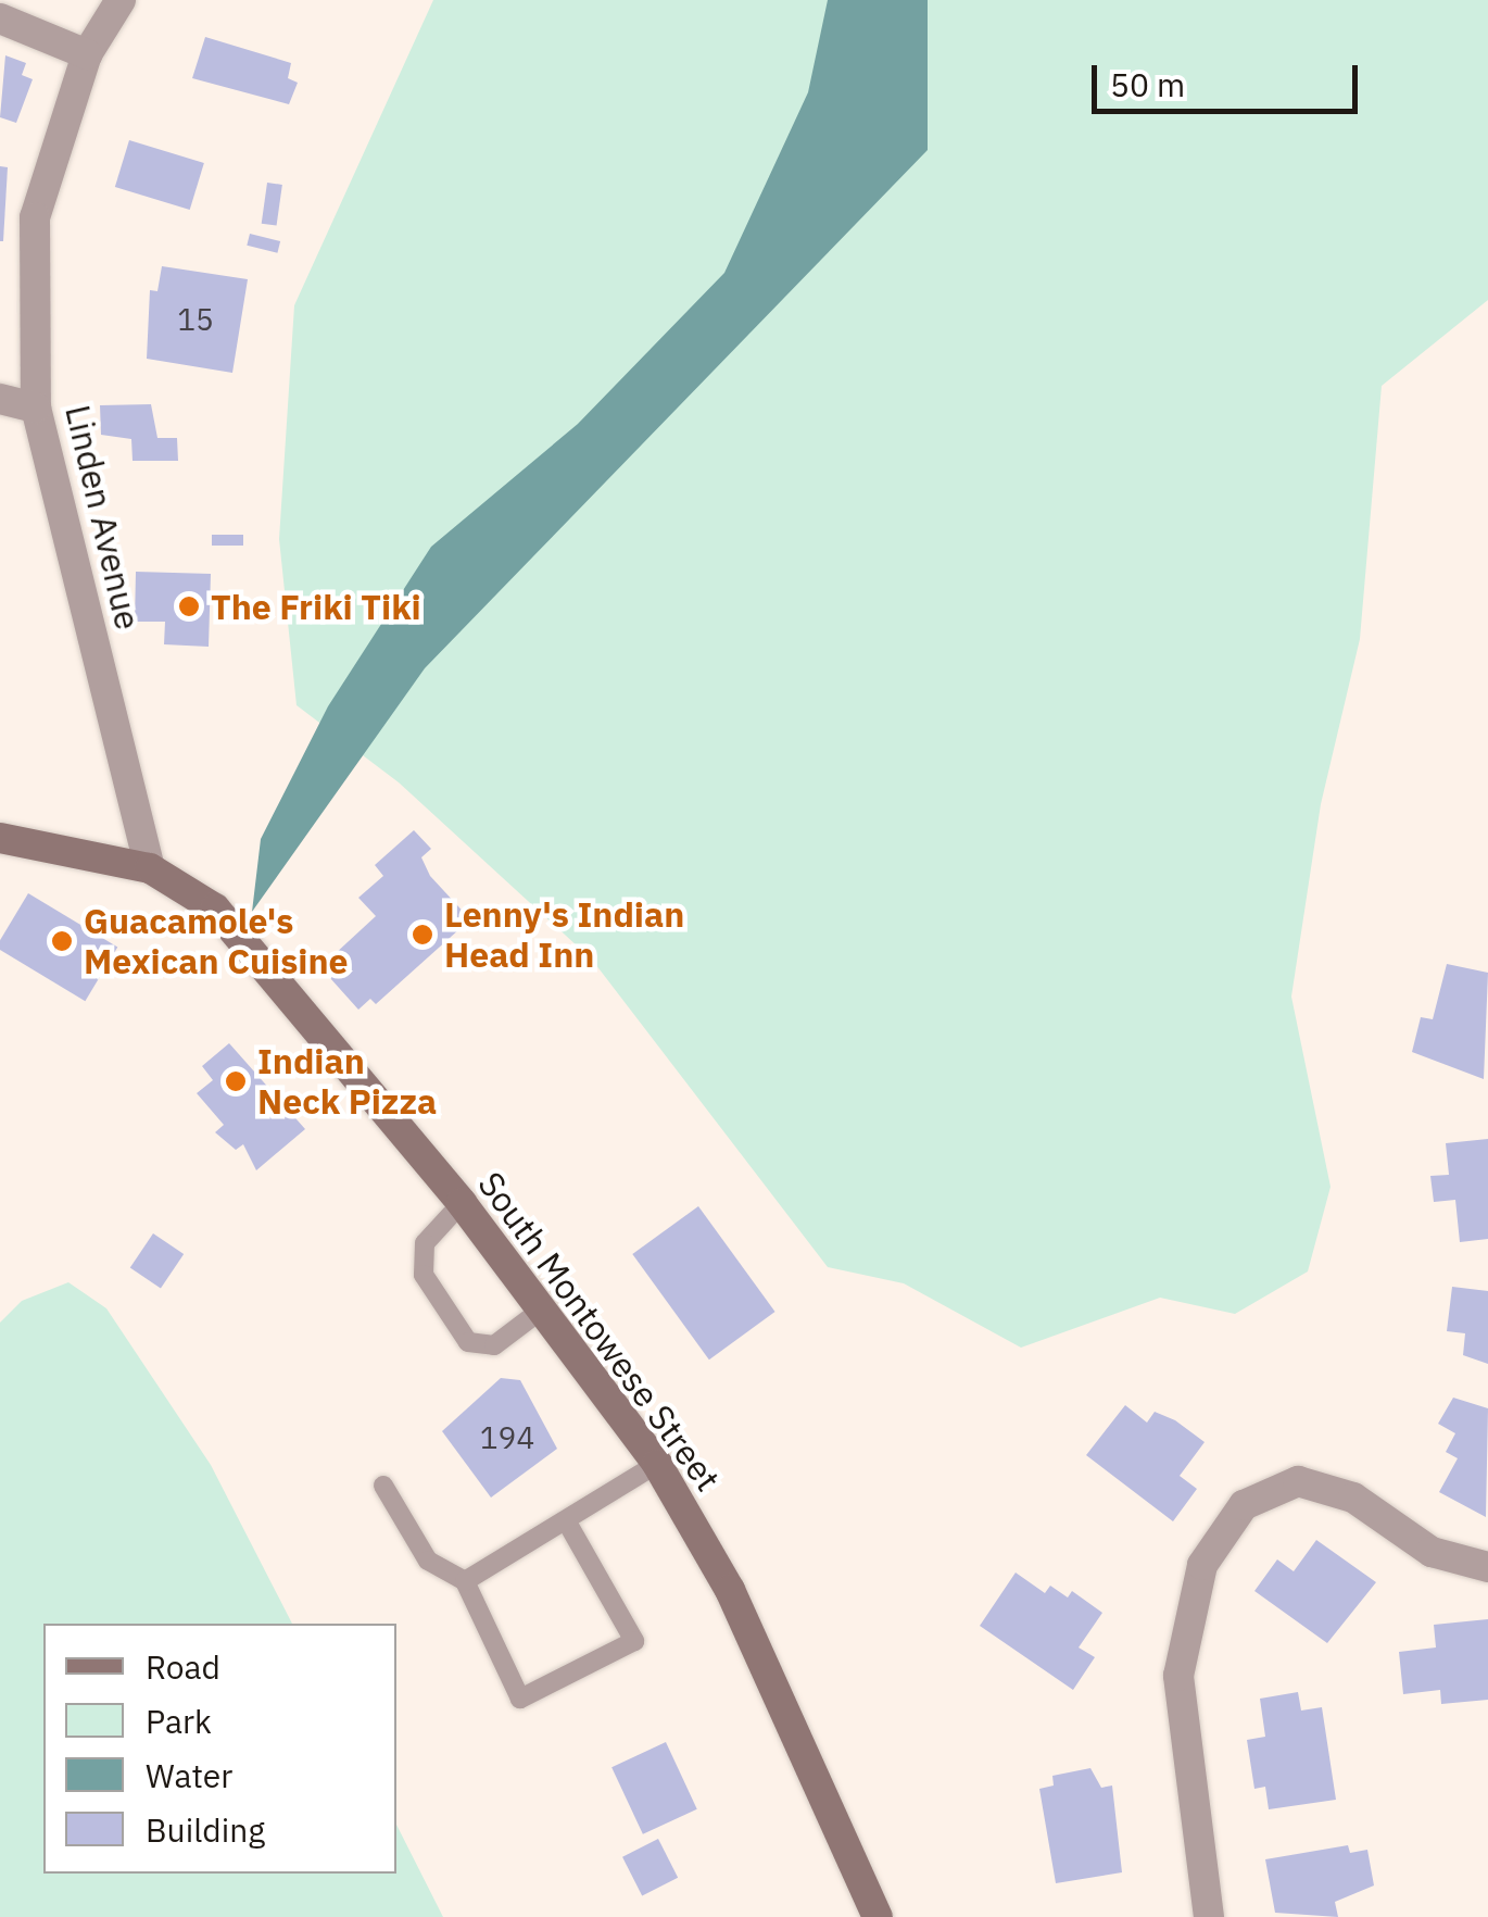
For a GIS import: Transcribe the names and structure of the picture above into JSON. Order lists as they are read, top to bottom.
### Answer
{
  "streets": {
    "main road": ["South Montowese Street"],
    "street": ["Linden Avenue"]
  },
  "crossings": [
    ["Linden Avenue", "South Montowese Street"]
  ],
  "places": [
    "The Friki Tiki",
    "Lenny's Indian Head Inn",
    "Guacamole's Mexican Cuisine",
    "Indian Neck Pizza"
  ],
  "house_numbers": ["15", "194"],
  "legend": [
    "Road",
    "Park",
    "Water",
    "Building"
  ],
  "scale_bar": "50 m"
}
